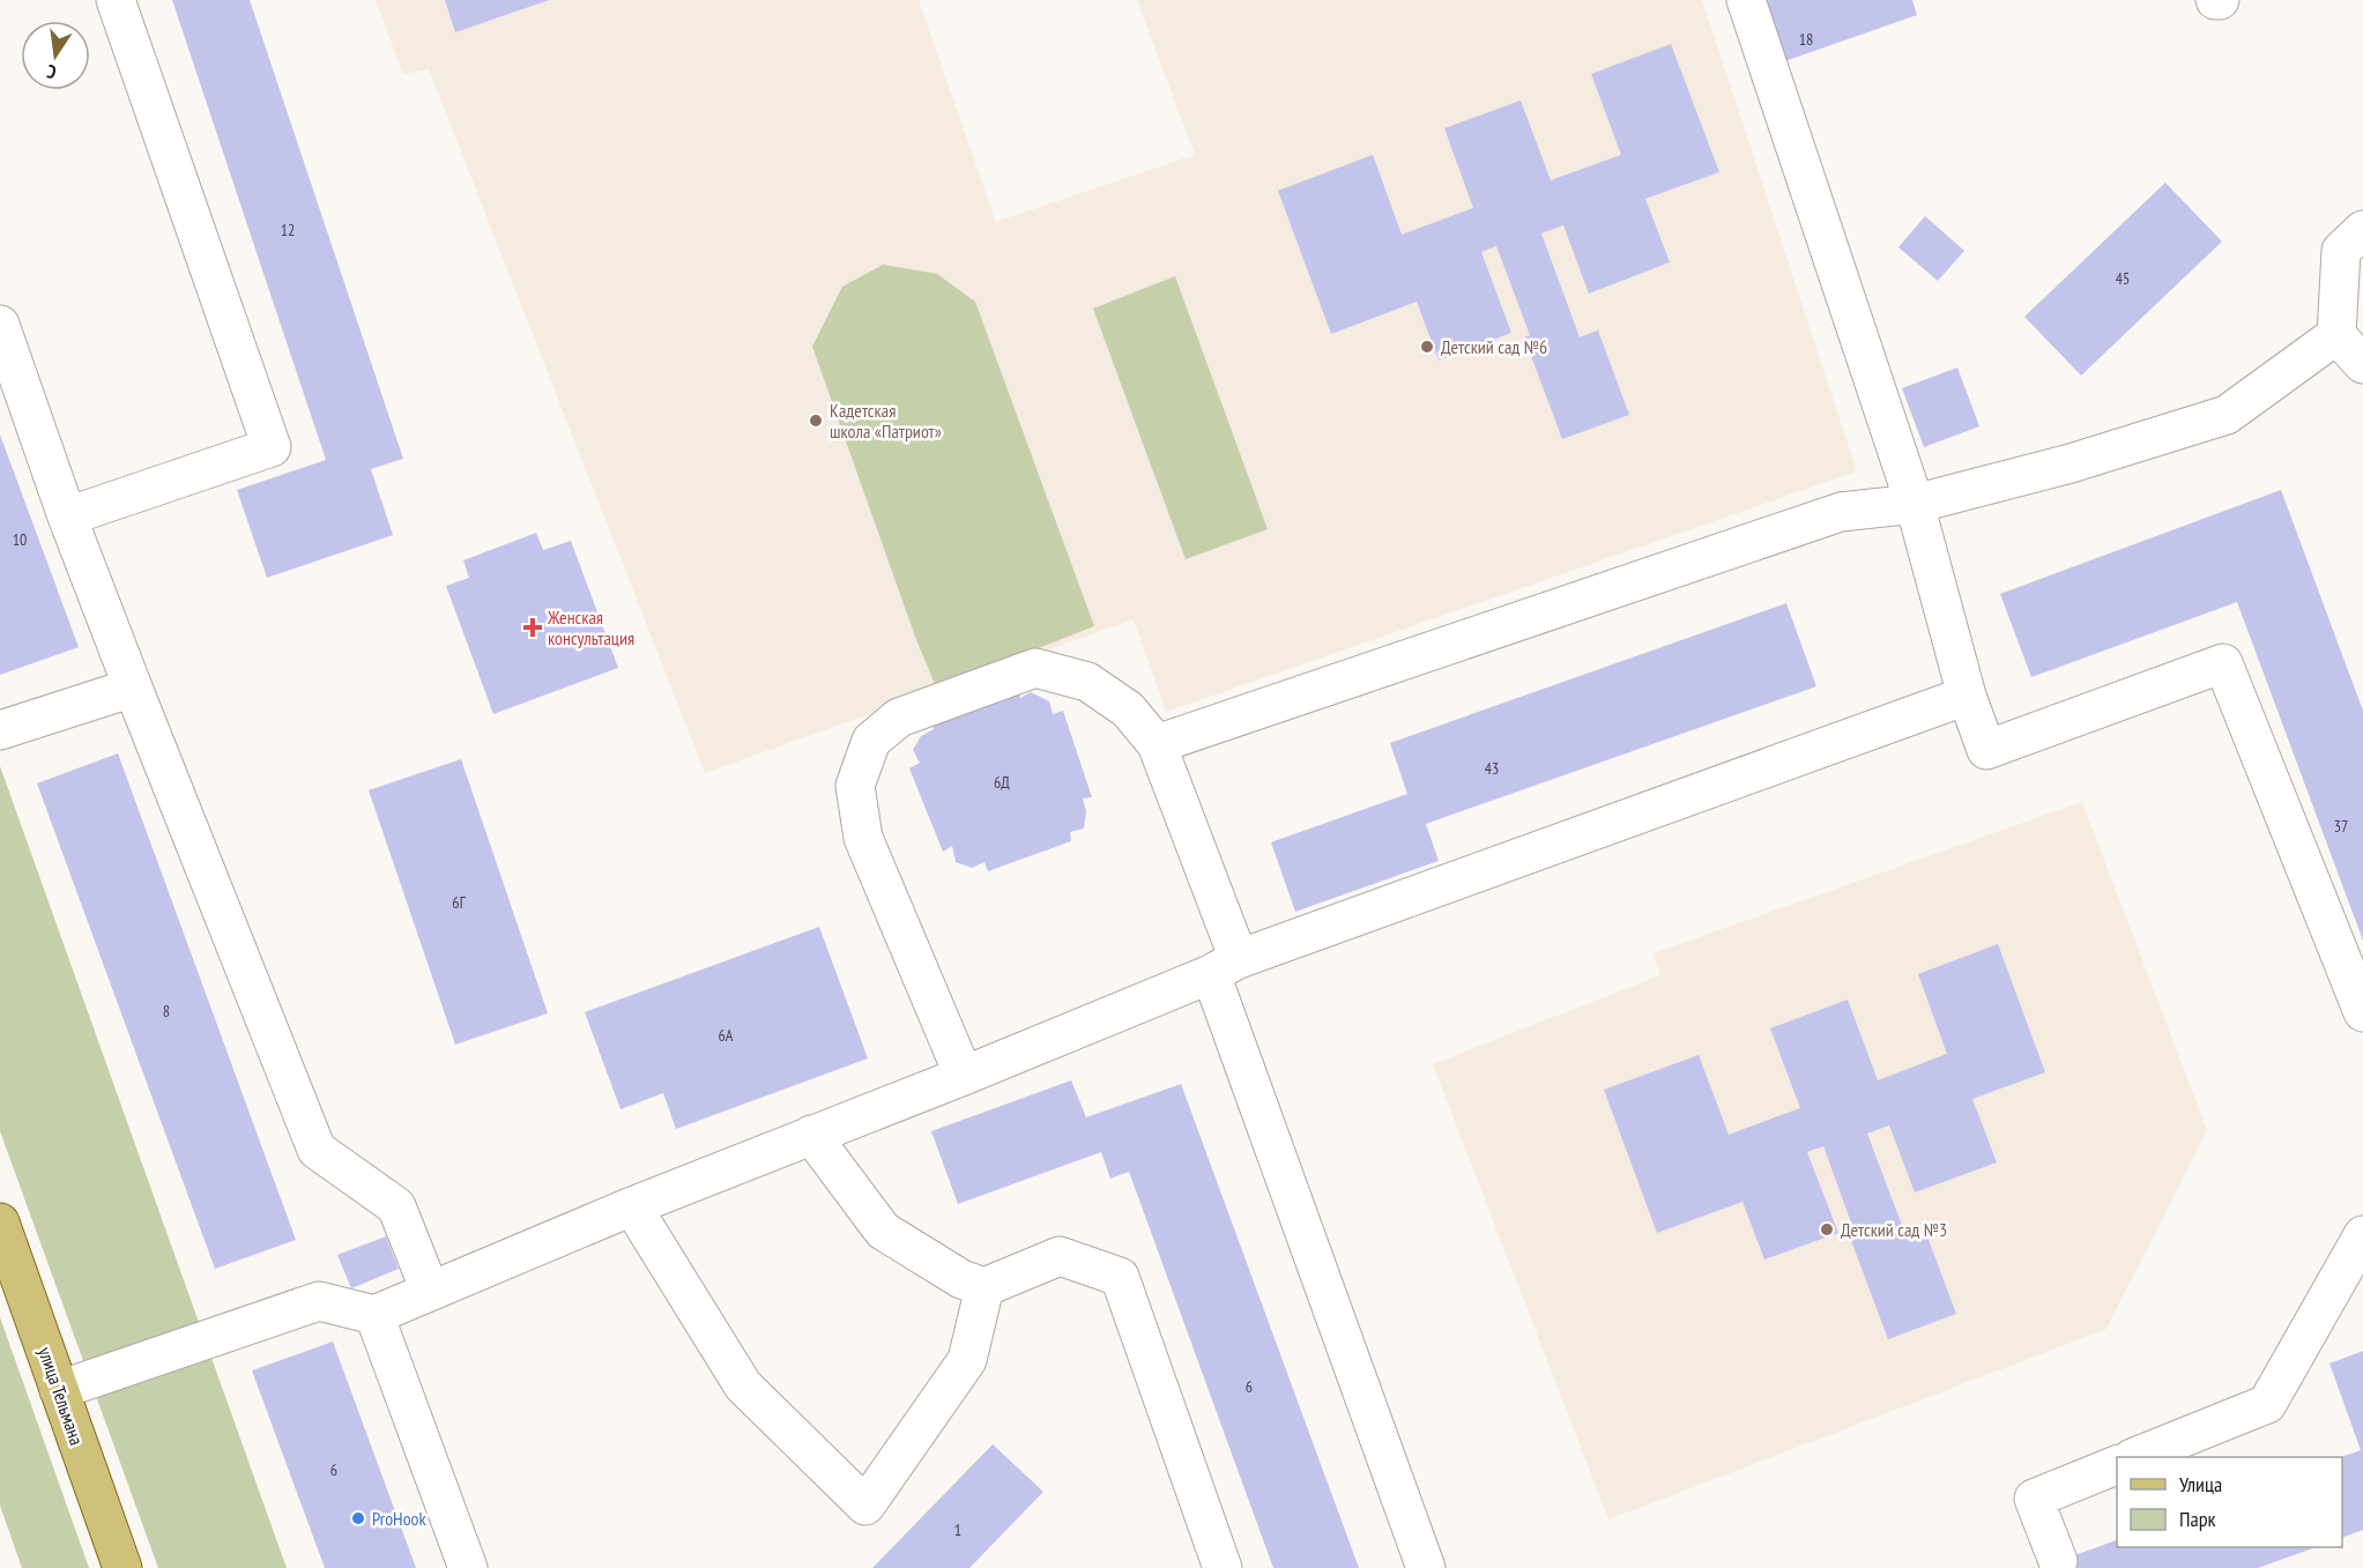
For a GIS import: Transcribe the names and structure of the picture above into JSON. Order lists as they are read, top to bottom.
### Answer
{
  "streets": {
    "main road": ["улица Тельмана"]
  },
  "places": {
    "other": [
      "Детский сад №6",
      "Кадетская школа «Патриот»",
      "Детский сад №3",
      "ProHook"
    ],
    "health": ["Женская консультация"]
  },
  "house_numbers": [
    "18",
    "12",
    "45",
    "10",
    "43",
    "6Д",
    "37",
    "6Г",
    "8",
    "6А",
    "6",
    "6",
    "1"
  ],
  "legend": ["Улица", "Парк"],
  "north": "bottom"
}
